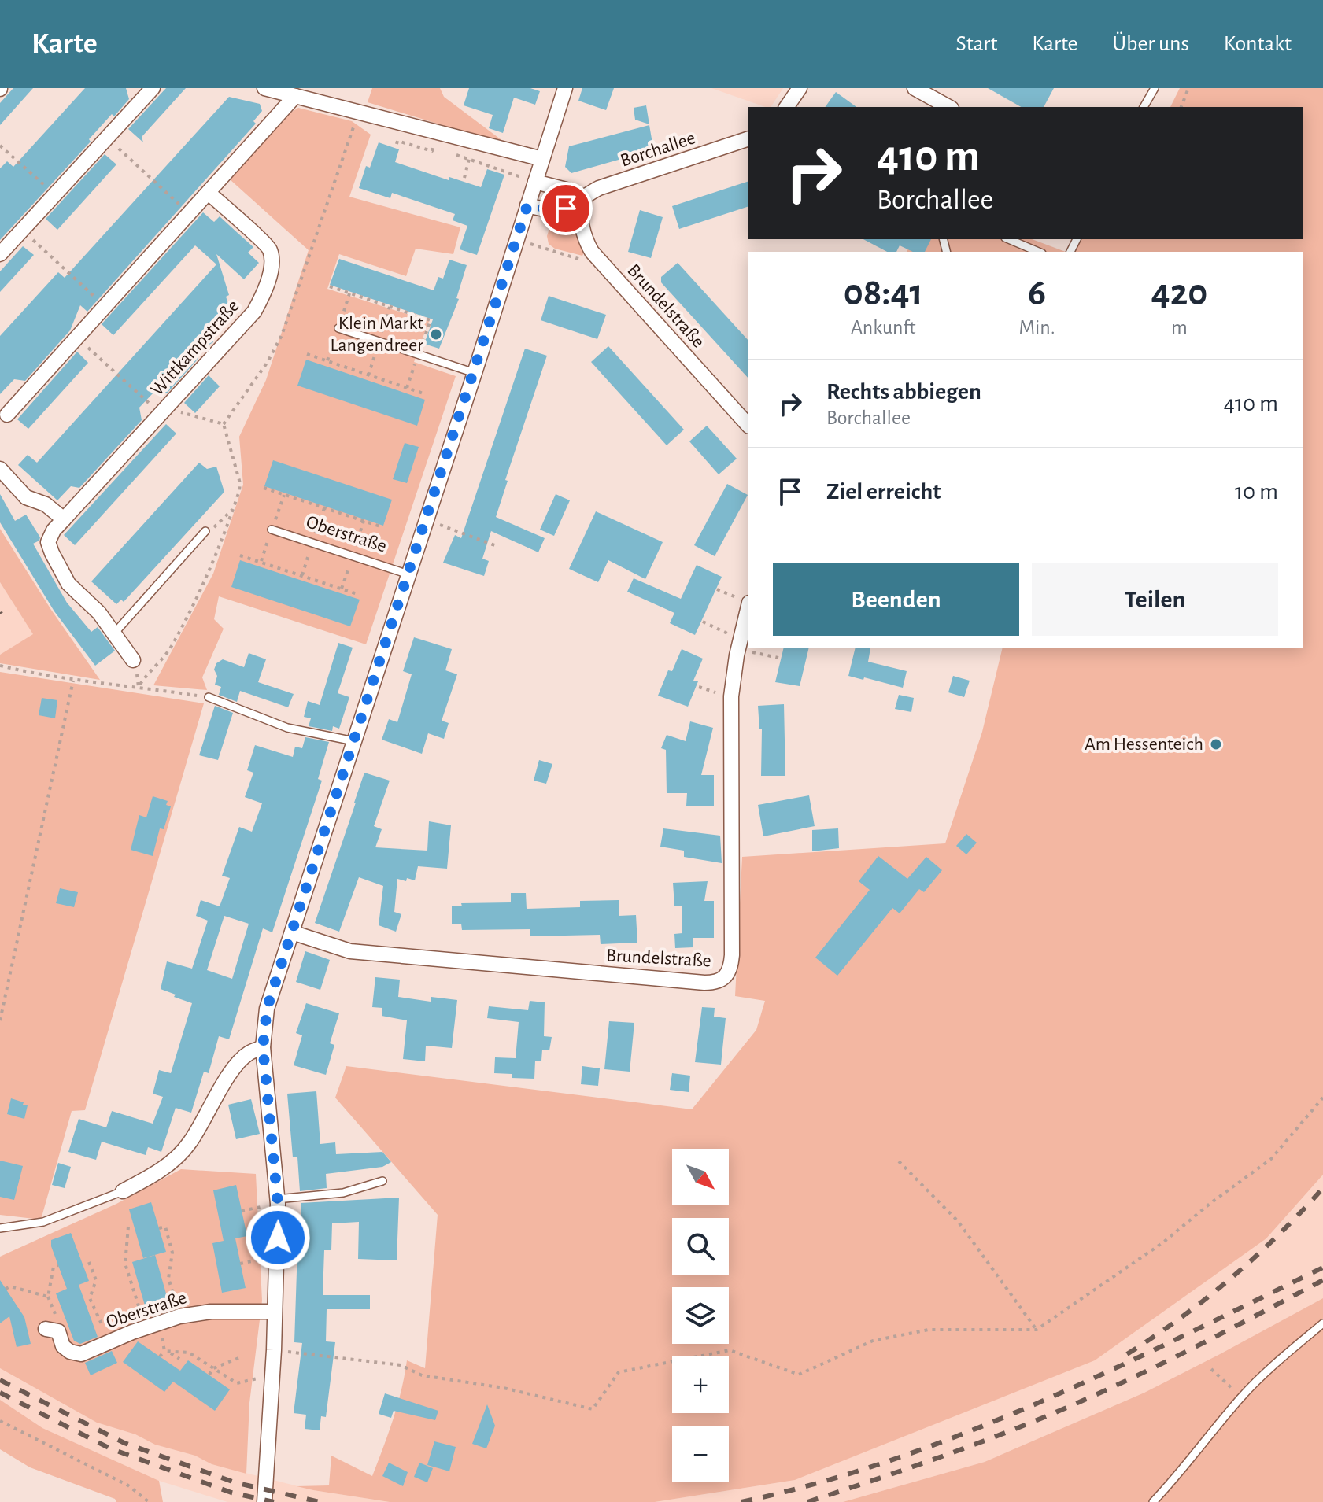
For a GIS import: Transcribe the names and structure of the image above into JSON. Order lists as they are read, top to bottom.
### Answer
{
  "streets": {
    "street": [
      "Borchallee",
      "Brundelstraße",
      "Wittkampstraße",
      "Oberstraße"
    ]
  },
  "crossings": [
    ["Borchallee", "Brundelstraße"]
  ],
  "places": ["Klein Markt Langendreer", "Am Hessenteich"],
  "north": "bottom right",
  "page": {
    "header": "Karte",
    "nav": [
      "Start",
      "Karte",
      "Über uns",
      "Kontakt"
    ],
    "turn": ["410 m", "Borchallee"],
    "eta": [
      "08:41",
      "Ankunft",
      "6",
      "Min.",
      "420",
      "m"
    ],
    "list": [
      {
        "name": "Rechts abbiegen",
        "note": "Borchallee",
        "value": "410 m"
      },
      {
        "name": "Ziel erreicht",
        "value": "10 m"
      }
    ],
    "buttons": ["Beenden", "Teilen"],
    "map_buttons": ["+", "−"]
  }
}
